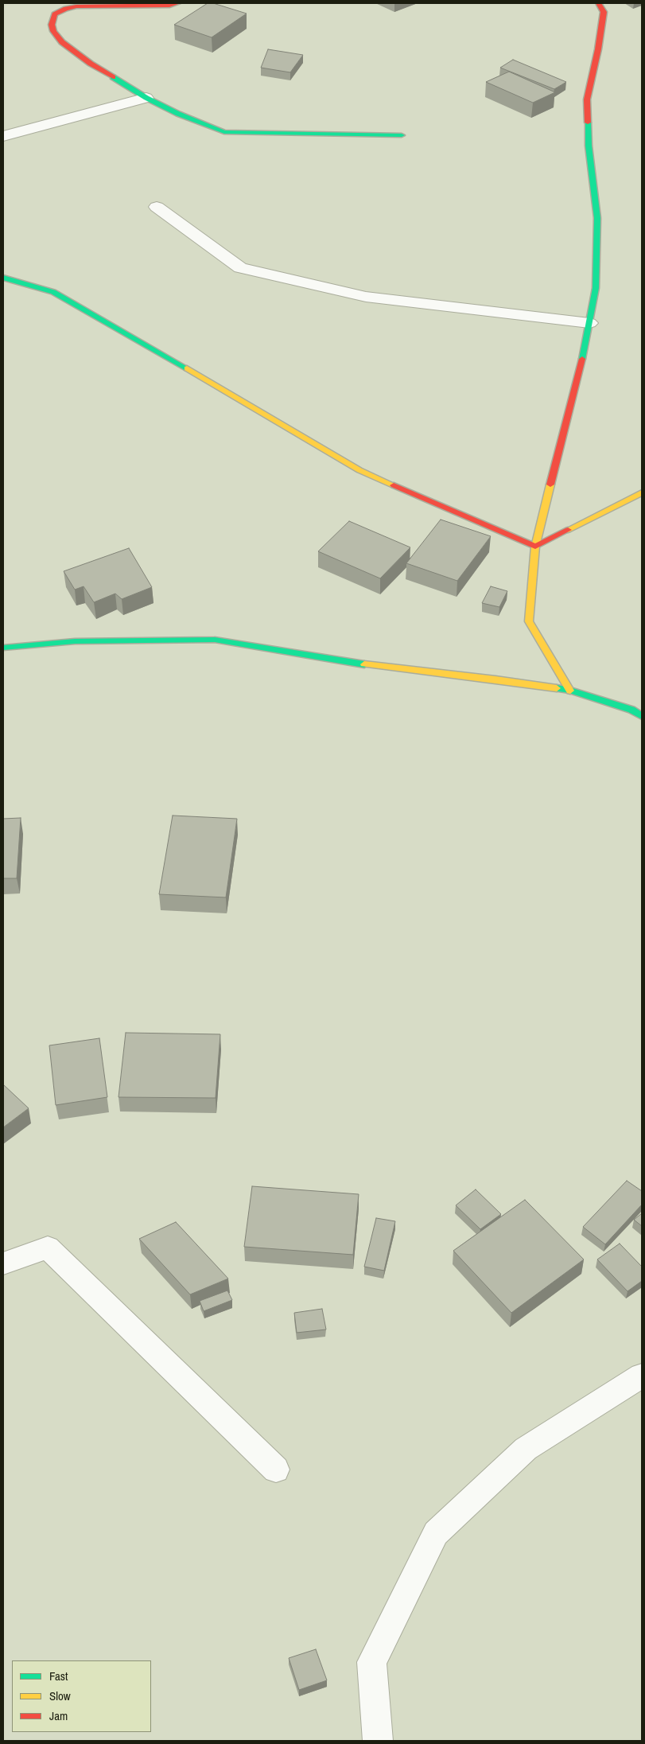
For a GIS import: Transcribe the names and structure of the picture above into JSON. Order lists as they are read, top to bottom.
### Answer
{
  "legend": ["Fast", "Slow", "Jam"]
}
